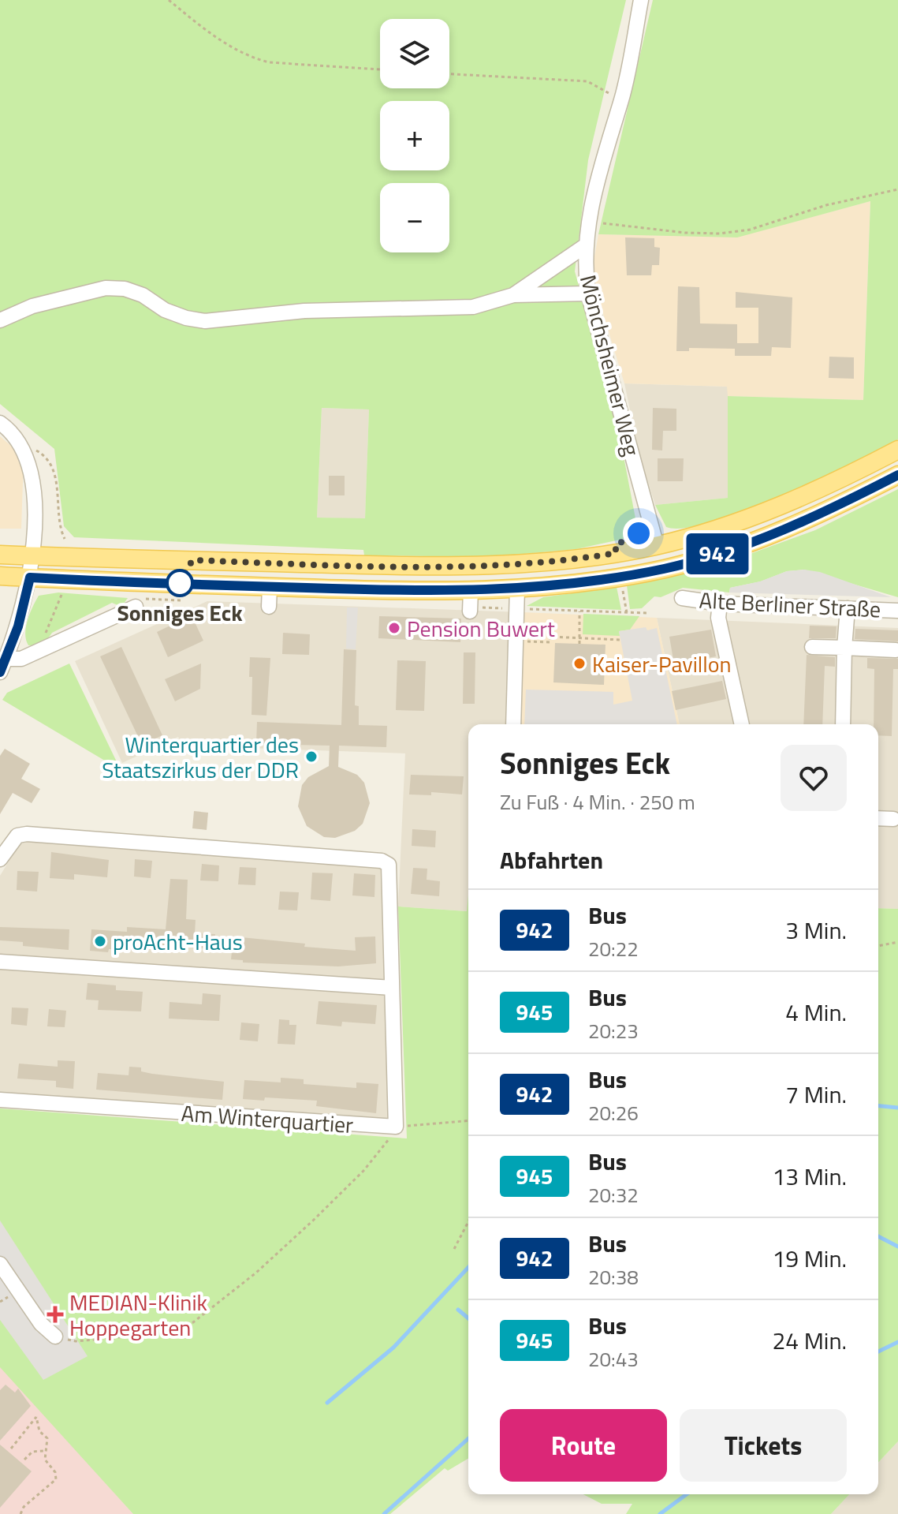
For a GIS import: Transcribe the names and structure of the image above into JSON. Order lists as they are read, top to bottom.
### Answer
{
  "streets": {
    "street": ["Mönchsheimer Weg", "Alte Berliner Straße", "Am Winterquartier"]
  },
  "places": {
    "other": [
      "Sonniges Eck",
      "Pension Buwert",
      "Kaiser-Pavillon",
      "Winterquartier des Staatszirkus der DDR",
      "proAcht-Haus"
    ],
    "health": ["MEDIAN-Klinik Hoppegarten"]
  },
  "lines": ["bus line 942"],
  "page": {
    "on_map": "942",
    "map_buttons": ["+", "−"],
    "heading": [
      ["Sonniges Eck", "Zu Fuß · 4 Min. · 250 m"],
      "Abfahrten"
    ],
    "list": [
      {
        "mark": "942",
        "name": "Bus",
        "note": "20:22",
        "value": "3 Min."
      },
      {
        "mark": "945",
        "name": "Bus",
        "note": "20:23",
        "value": "4 Min."
      },
      {
        "mark": "942",
        "name": "Bus",
        "note": "20:26",
        "value": "7 Min."
      },
      {
        "mark": "945",
        "name": "Bus",
        "note": "20:32",
        "value": "13 Min."
      },
      {
        "mark": "942",
        "name": "Bus",
        "note": "20:38",
        "value": "19 Min."
      },
      {
        "mark": "945",
        "name": "Bus",
        "note": "20:43",
        "value": "24 Min."
      }
    ],
    "buttons": ["Route", "Tickets"]
  }
}
